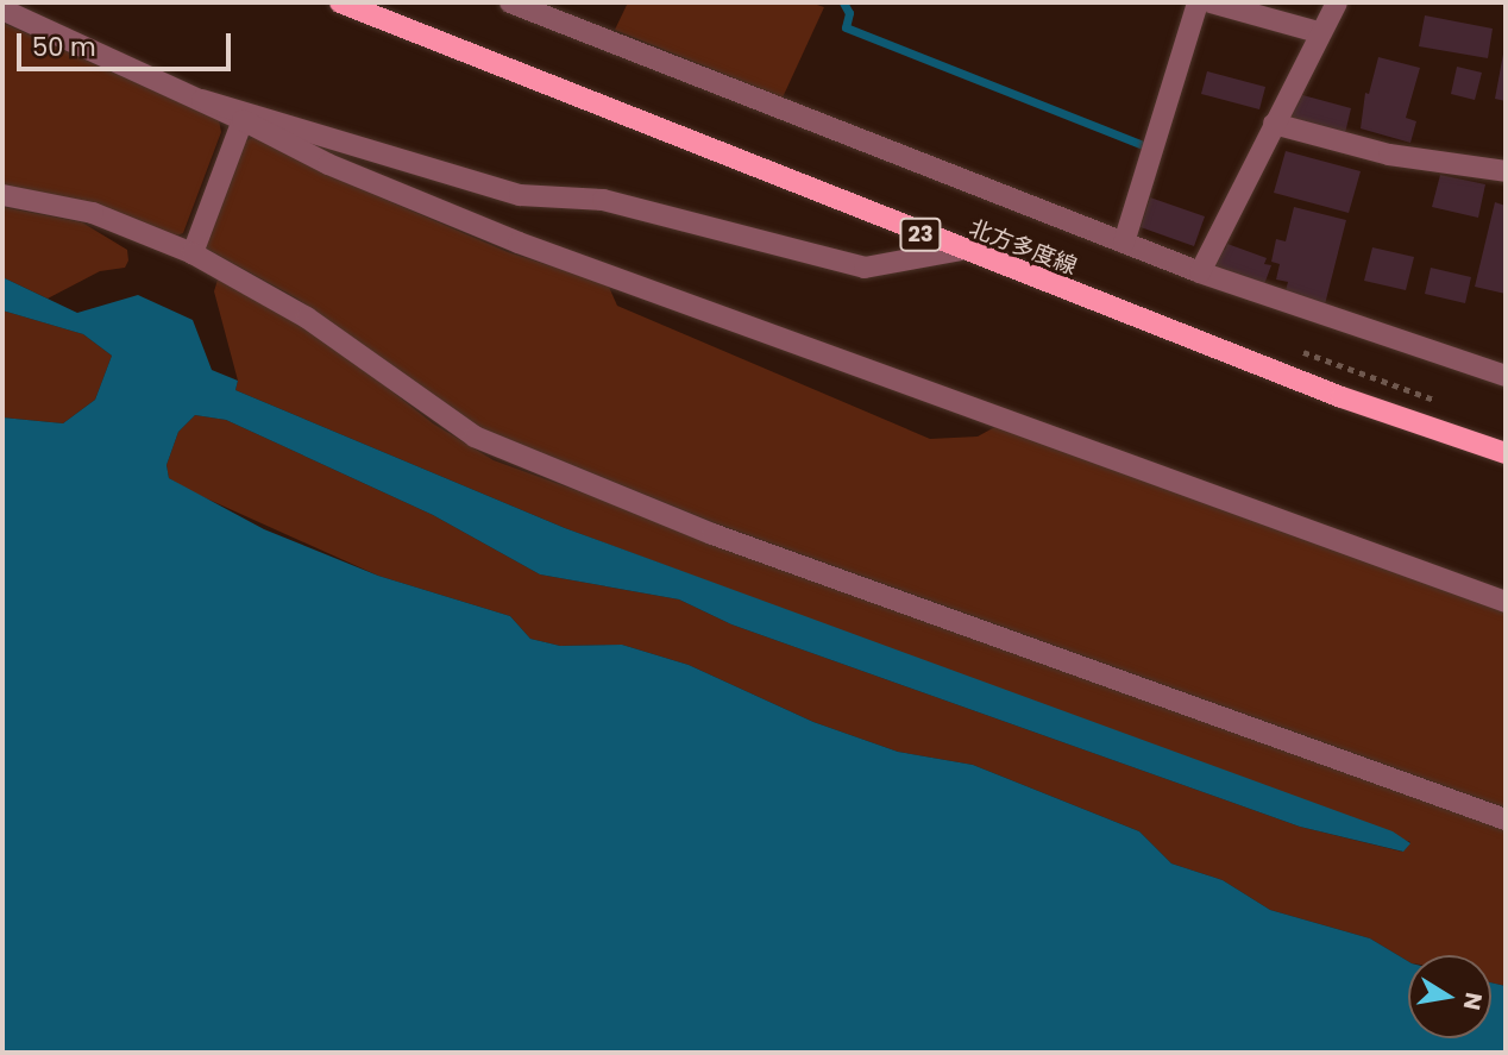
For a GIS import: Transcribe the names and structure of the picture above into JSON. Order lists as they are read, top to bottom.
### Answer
{
  "streets": {
    "main road": ["23", "北方多度線"]
  },
  "scale_bar": "50 m",
  "north": "right"
}
